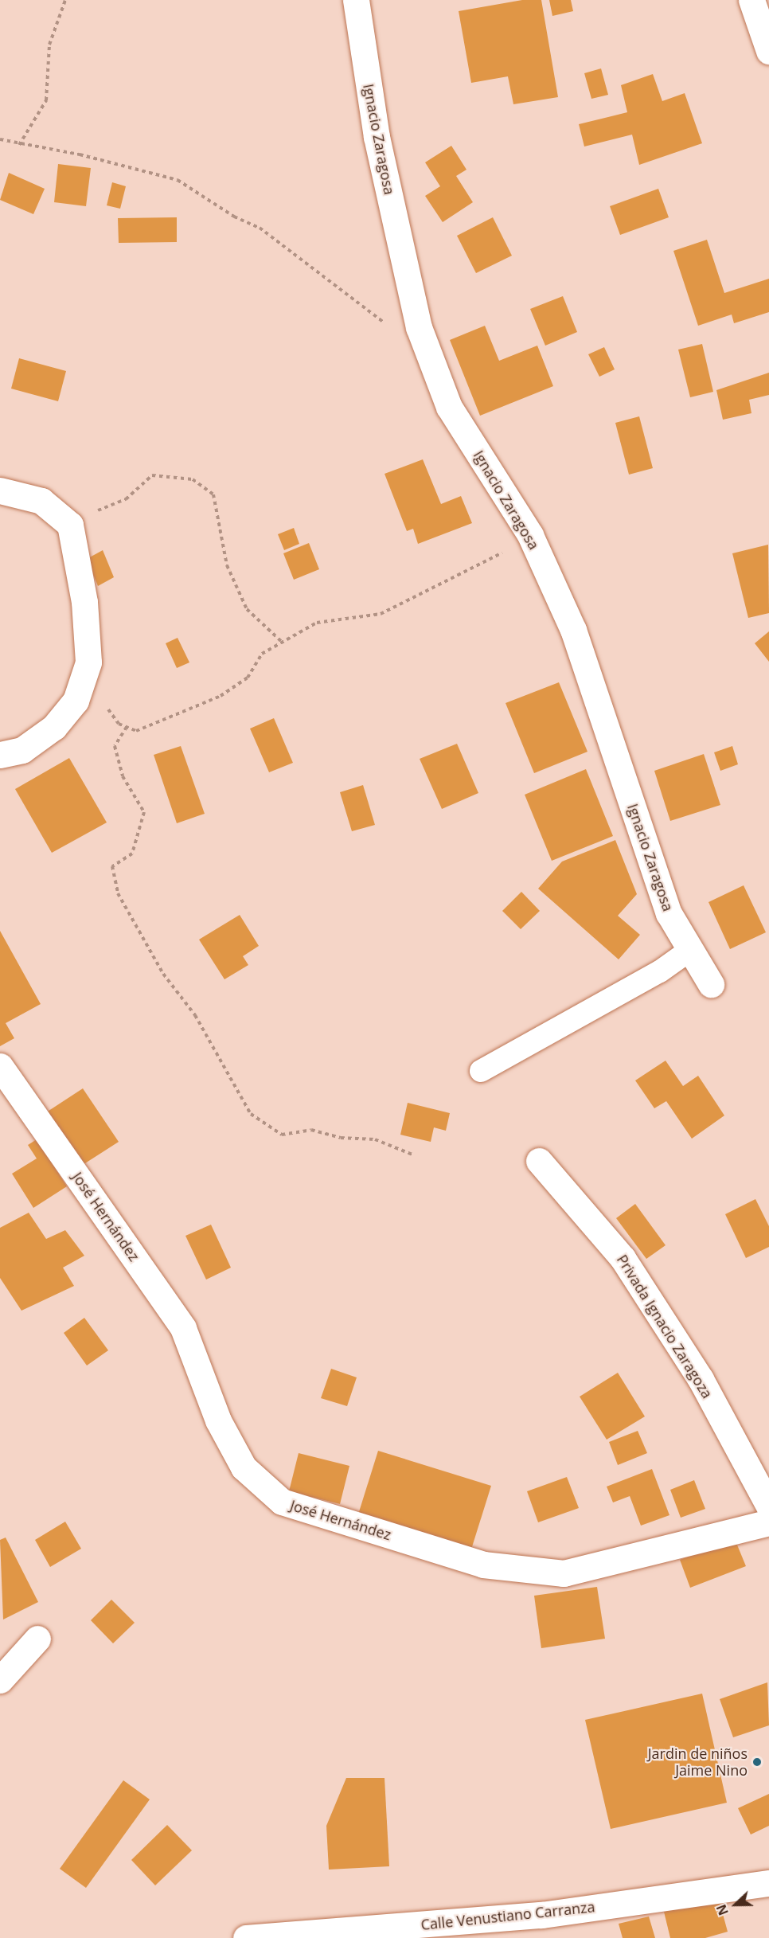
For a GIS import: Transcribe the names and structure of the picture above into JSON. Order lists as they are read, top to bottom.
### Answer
{
  "streets": {
    "street": [
      "Ignacio Zaragosa",
      "José Hernández",
      "Privada Ignacio Zaragoza",
      "Calle Venustiano Carranza"
    ]
  },
  "places": ["Jardin de niños Jaime Nino"],
  "north": "left"
}
